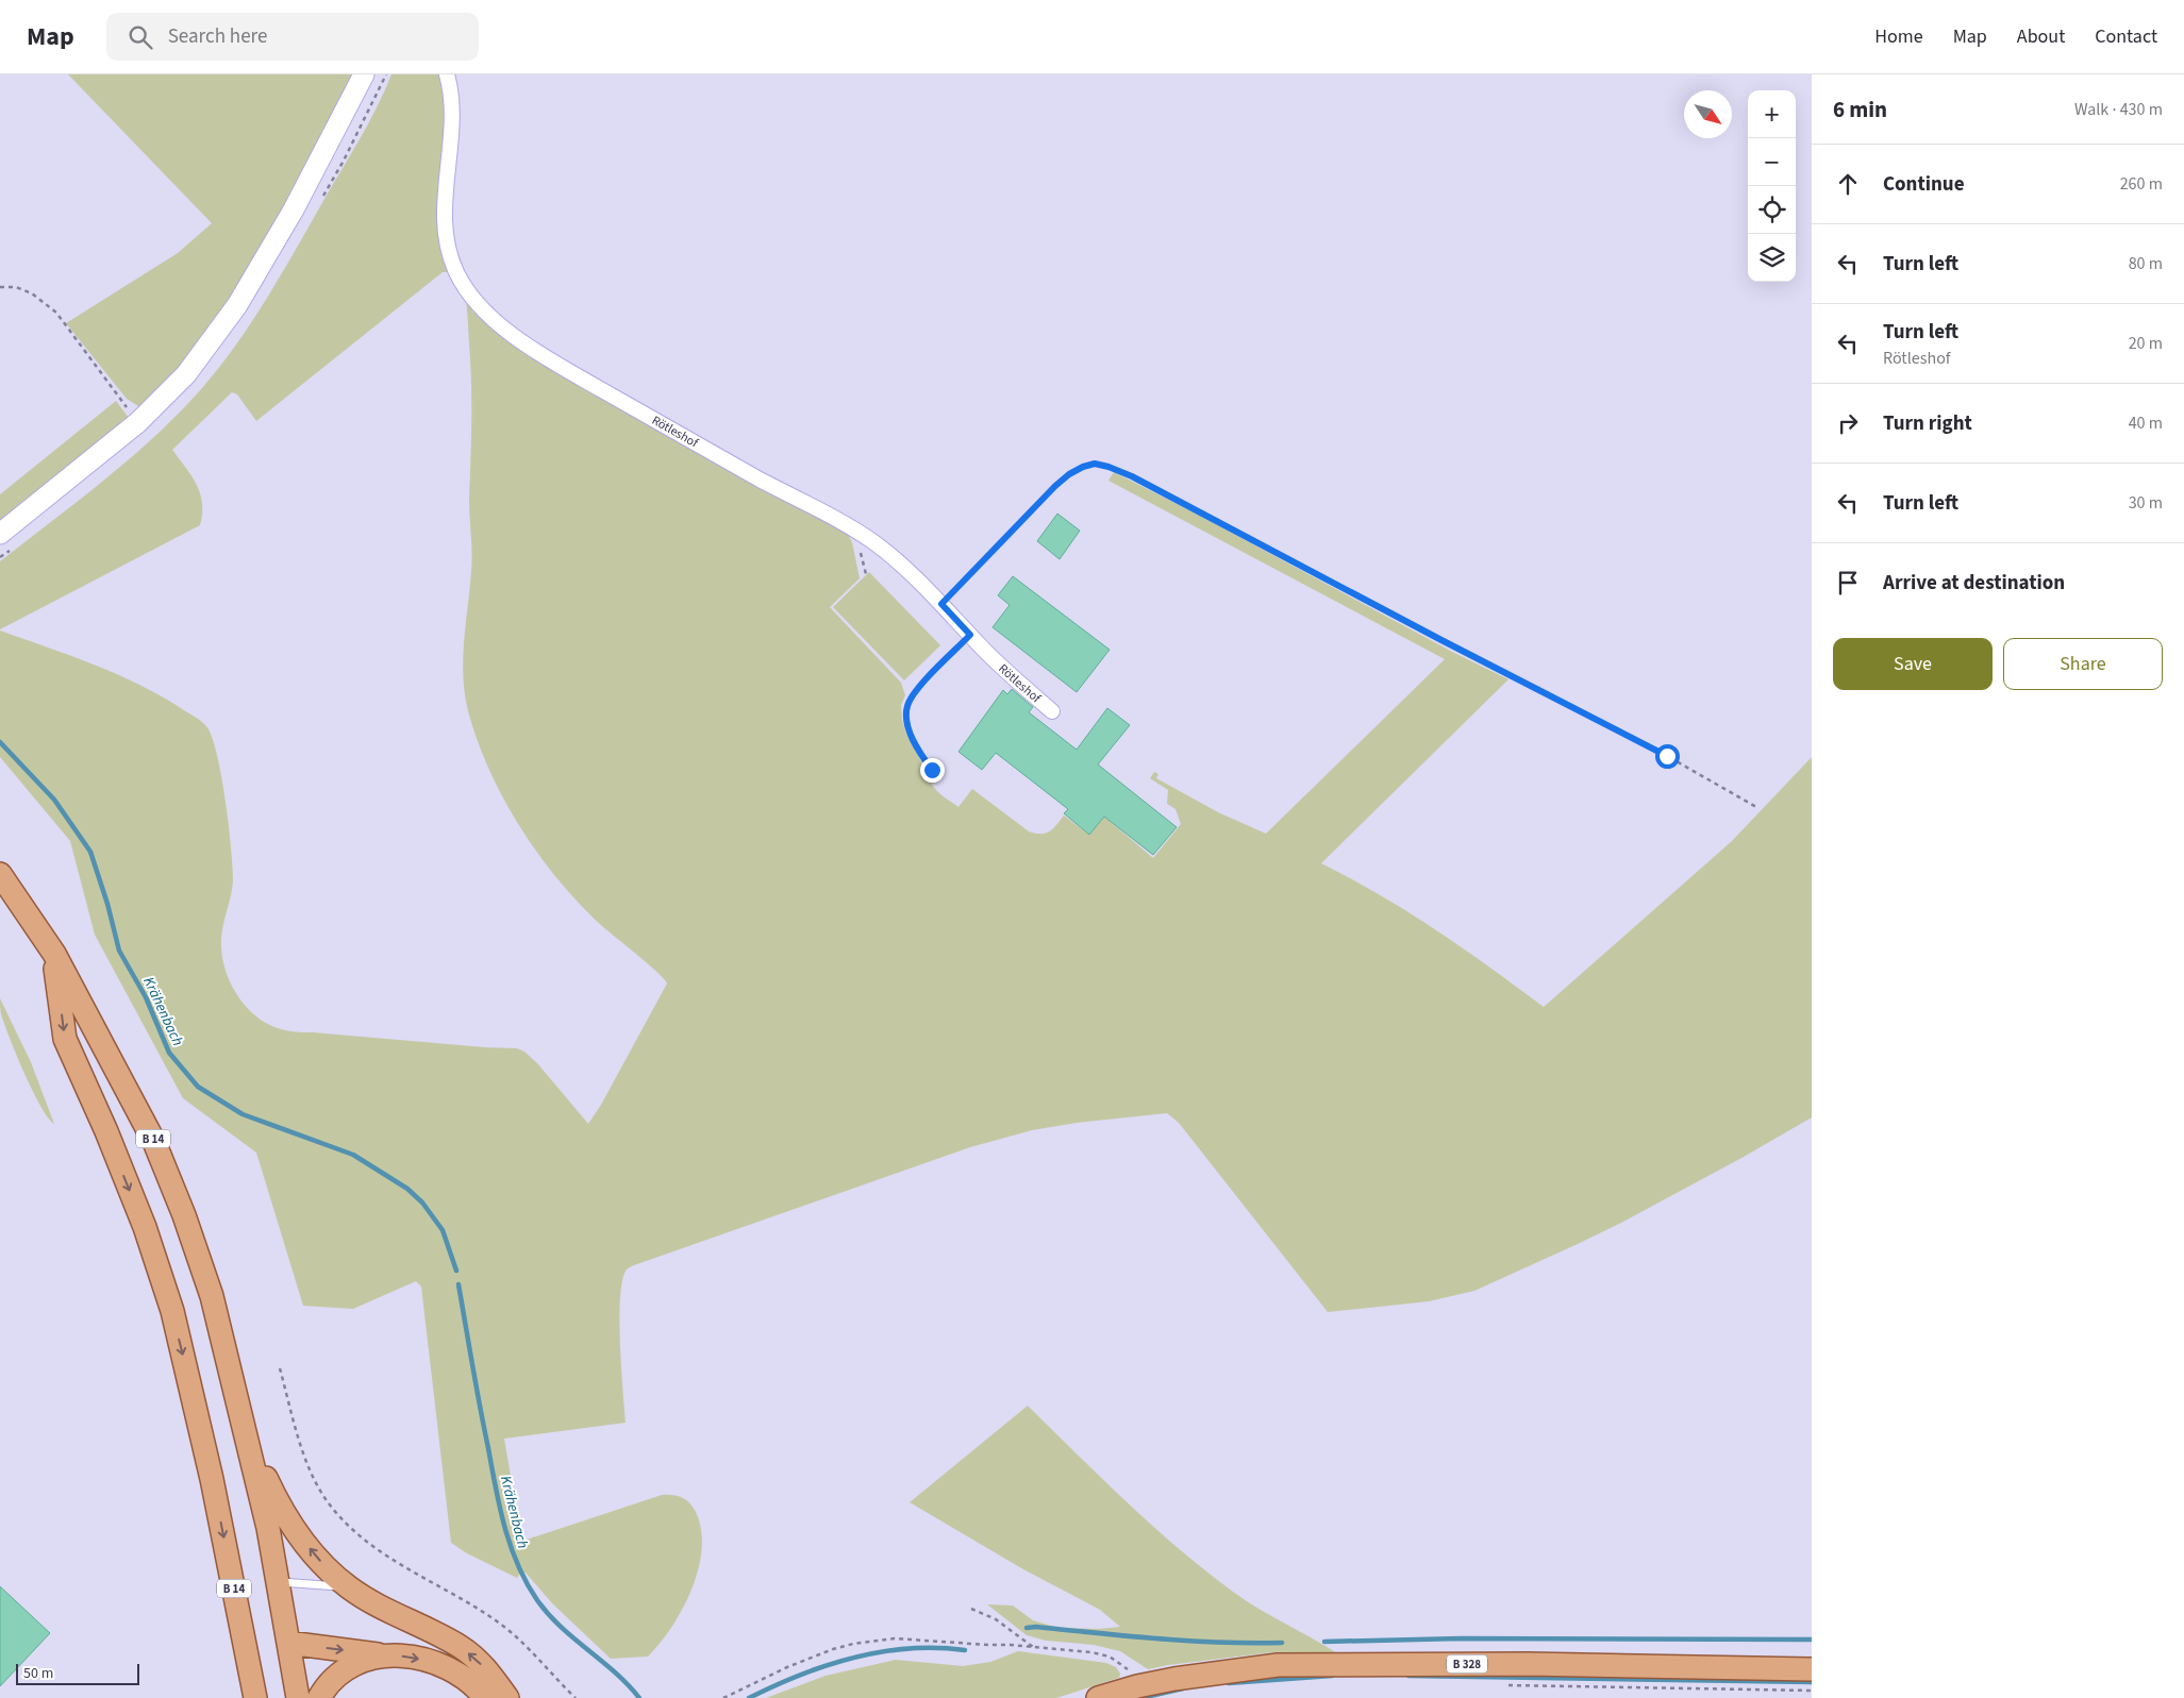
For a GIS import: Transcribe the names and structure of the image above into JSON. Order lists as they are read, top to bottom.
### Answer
{
  "streets": {
    "main road": ["B 14", "B 328"],
    "street": ["Rötleshof"]
  },
  "water": ["Krähenbach"],
  "scale_bar": "50 m",
  "north": "bottom right",
  "page": {
    "header": "Map",
    "search": "Search here",
    "nav": [
      "Home",
      "Map",
      "About",
      "Contact"
    ],
    "heading": ["6 min", "Walk · 430 m"],
    "map_buttons": ["+", "−"],
    "list": [
      ["Continue", "260 m"],
      ["Turn left", "80 m"],
      ["Turn left", "Rötleshof", "20 m"],
      ["Turn right", "40 m"],
      ["Turn left", "30 m"],
      "Arrive at destination"
    ],
    "buttons": ["Save", "Share"],
    "scale": "50 m"
  }
}
